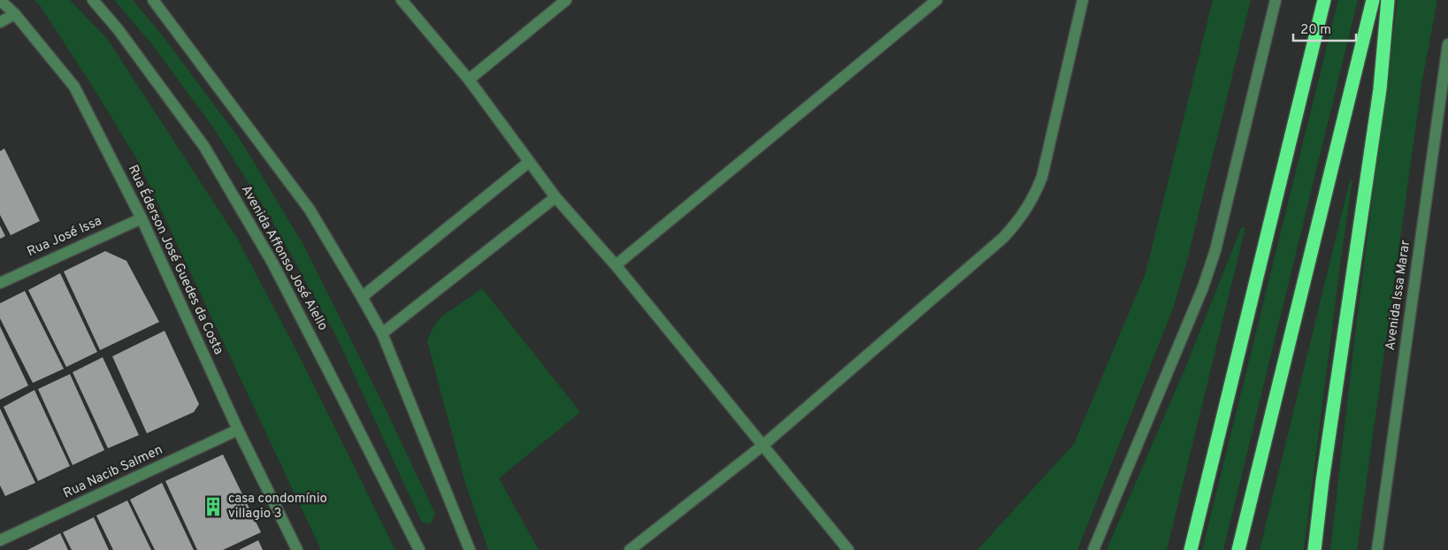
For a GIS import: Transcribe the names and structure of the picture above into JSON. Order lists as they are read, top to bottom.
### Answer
{
  "streets": {
    "street": [
      "Rua José Issa",
      "Avenida Affonso José Aiello",
      "Rua Éderson José Guedes da Costa",
      "Avenida Issa Marar",
      "Rua Nacib Salmen"
    ]
  },
  "crossings": [
    ["Rua José Issa", "Rua Éderson José Guedes da Costa"],
    ["Rua Éderson José Guedes da Costa", "Rua Nacib Salmen"]
  ],
  "places": {
    "building": ["casa condomínio villagio 3"]
  },
  "scale_bar": "20 m"
}
